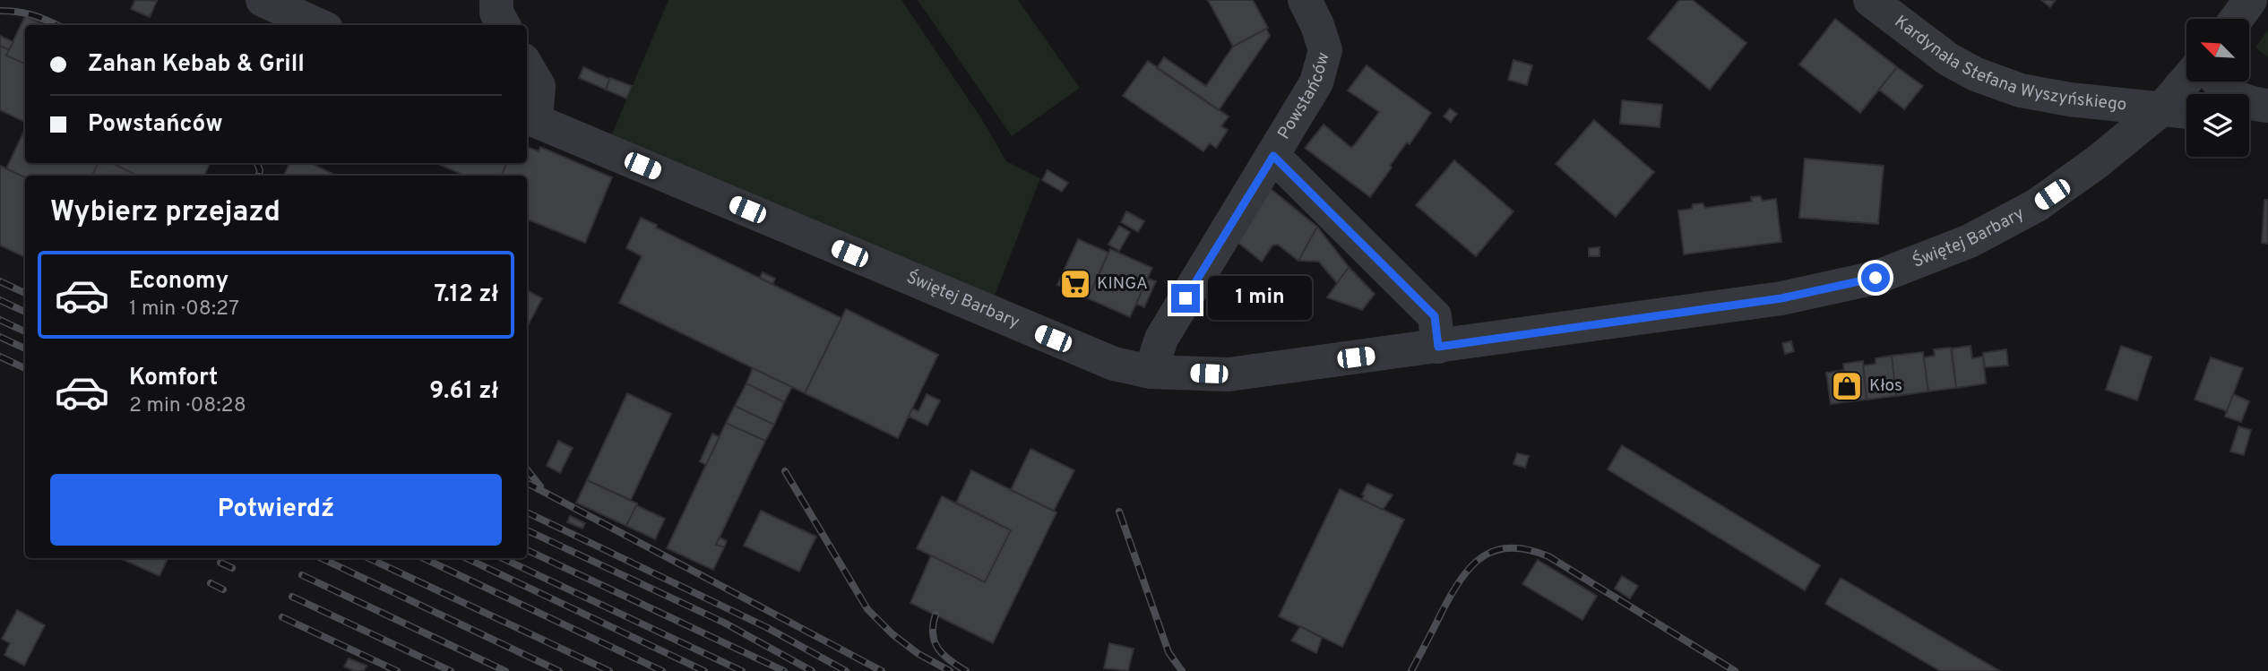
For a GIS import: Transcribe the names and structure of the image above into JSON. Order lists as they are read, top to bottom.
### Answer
{
  "streets": {
    "street": ["Kardynała Stefana Wyszyńskiego", "Powstańców", "Świętej Barbary"]
  },
  "crossings": [
    ["Kardynała Stefana Wyszyńskiego", "Świętej Barbary"],
    ["Powstańców", "Świętej Barbary"]
  ],
  "places": {
    "supermarket": ["KINGA"],
    "shop": ["Kłos"]
  },
  "north": "top left",
  "page": {
    "banner": ["Zahan Kebab & Grill", "Powstańców"],
    "heading": "Wybierz przejazd",
    "list": [
      {
        "name": "Economy",
        "note": "1 min · 08:27",
        "value": "7.12 zł"
      },
      {
        "name": "Komfort",
        "note": "2 min · 08:28",
        "value": "9.61 zł"
      }
    ],
    "bubble": "1 min",
    "buttons": "Potwierdź"
  }
}
